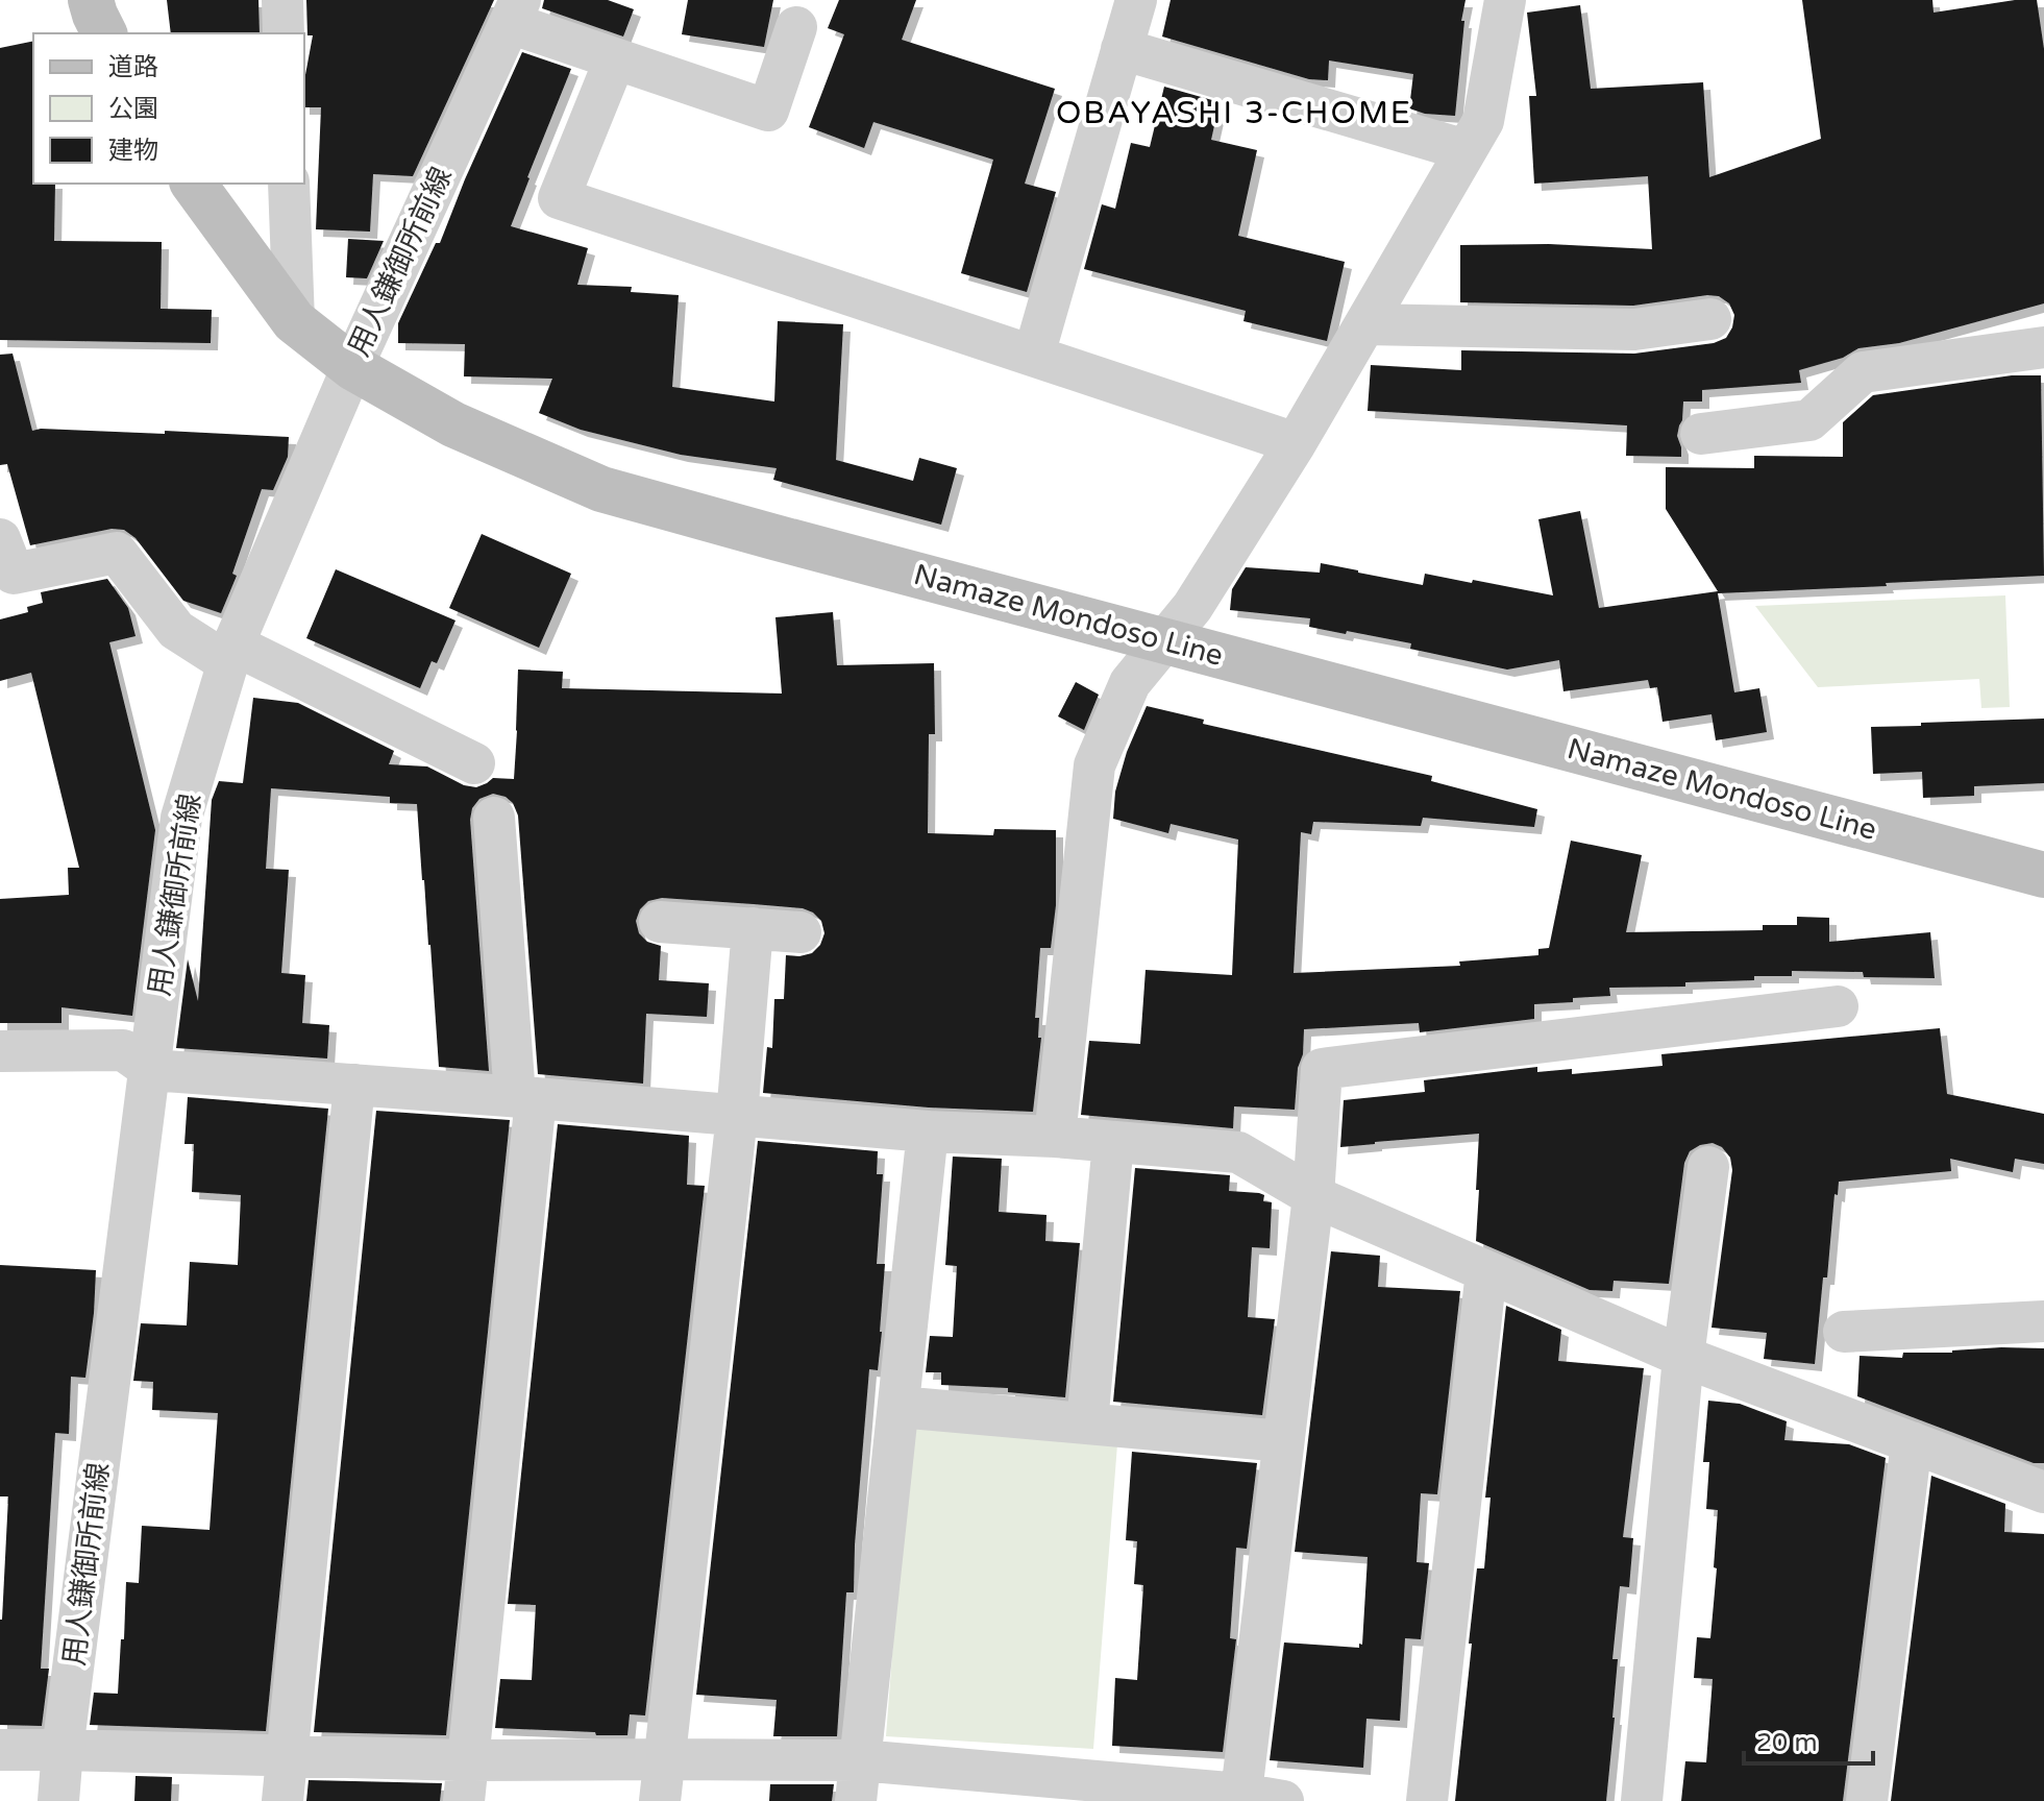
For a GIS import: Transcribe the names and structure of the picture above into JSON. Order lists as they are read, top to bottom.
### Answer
{
  "streets": {
    "main road": ["Namaze Mondoso Line"],
    "street": ["用人鎌御所前線"]
  },
  "crossings": [
    ["用人鎌御所前線", "Namaze Mondoso Line"]
  ],
  "districts": ["OBAYASHI 3-CHOME"],
  "legend": ["道路", "公園", "建物"],
  "scale_bar": "20 m"
}
